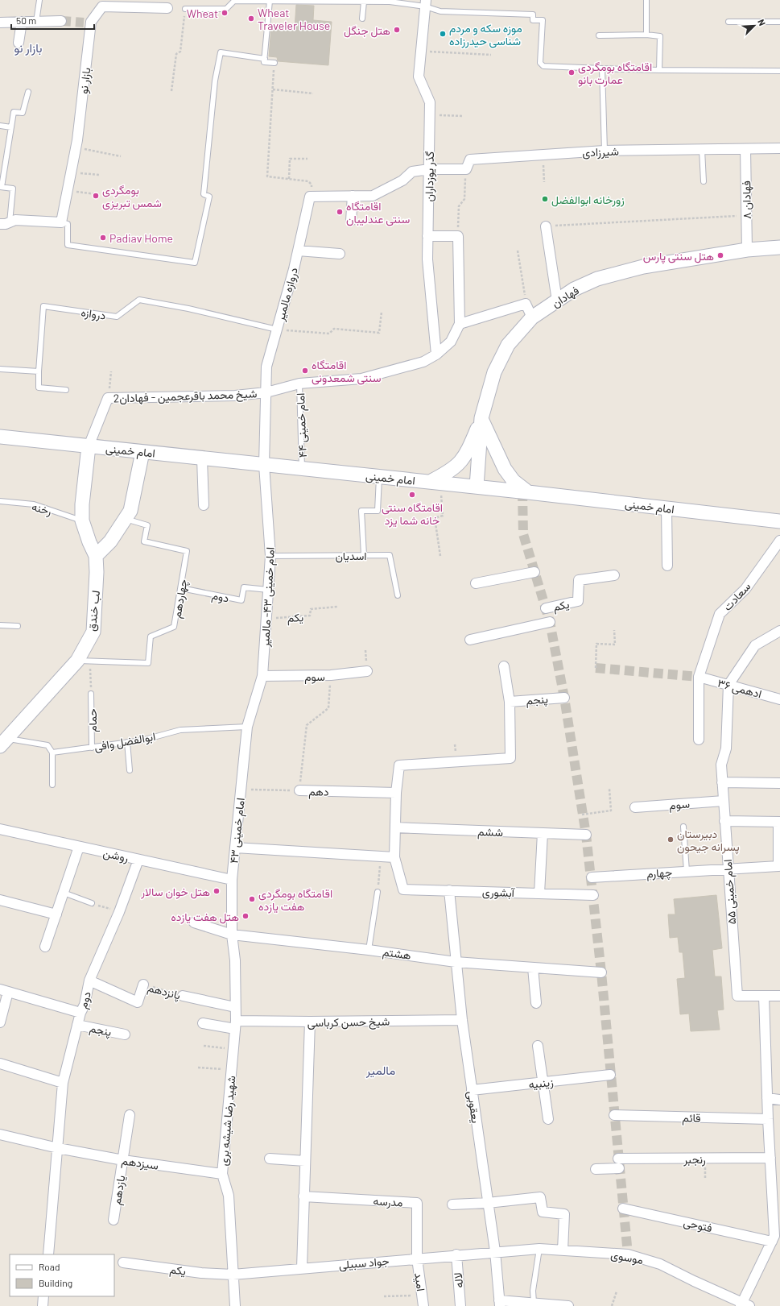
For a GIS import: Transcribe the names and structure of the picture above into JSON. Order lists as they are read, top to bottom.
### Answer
{
  "streets": {
    "street": [
      "بازار نو",
      "شیرزادی",
      "گذر يوزداران",
      "فهادان ۸",
      "دروازه مالمیر",
      "فهادان",
      "شیخ محمد باقرعجمین - فهادان2",
      "امام خمینی",
      "دوم",
      "سعادت",
      "امام خمینی ۴۳- مالمیر",
      "یکم",
      "لب خندق",
      "سوم",
      "ادهمی ۳۶",
      "پنجم",
      "دهم",
      "امام خمینی ۴۳",
      "ششم",
      "روشن",
      "چهارم",
      "آبشوری",
      "امام خمینی ۵۵",
      "هشتم",
      "پانزدهم",
      "شیخ حسن کرباسی",
      "زینبیه",
      "یعقوبی",
      "قائم",
      "شهید رضا شیشه بری",
      "رنجبر",
      "سیزدهم",
      "یازدهم",
      "مدرسه",
      "فتوحی",
      "موسوی",
      "جواد سبیلی",
      "لاله",
      "امید"
    ],
    "lane": [
      "دروازه",
      "امام خمینی ۴۴",
      "رخنه",
      "اسدیان",
      "چهاردهم",
      "حمام",
      "ابوالفضل وافی"
    ]
  },
  "crossings": [
    ["شیرزادی", "فهادان ۸"],
    ["گذر يوزداران", "شیخ محمد باقرعجمین - فهادان2"],
    ["فهادان ۸", "فهادان"],
    ["دروازه مالمیر", "دروازه"],
    ["دروازه مالمیر", "شیخ محمد باقرعجمین - فهادان2"],
    ["دروازه مالمیر", "امام خمینی"],
    ["دروازه مالمیر", "امام خمینی ۴۳- مالمیر"],
    ["فهادان", "امام خمینی"],
    ["شیخ محمد باقرعجمین - فهادان2", "امام خمینی ۴۴"],
    ["شیخ محمد باقرعجمین - فهادان2", "امام خمینی"],
    ["شیخ محمد باقرعجمین - فهادان2", "لب خندق"],
    ["امام خمینی ۴۴", "امام خمینی"],
    ["امام خمینی", "امام خمینی ۴۳- مالمیر"],
    ["امام خمینی", "لب خندق"],
    ["رخنه", "لب خندق"],
    ["اسدیان", "امام خمینی ۴۳- مالمیر"],
    ["دوم", "امام خمینی ۴۳- مالمیر"],
    ["دوم", "چهاردهم"],
    ["دوم", "پنجم"],
    ["دوم", "روشن"],
    ["دوم", "پانزدهم"],
    ["دوم", "سیزدهم"],
    ["سعادت", "ادهمی ۳۶"],
    ["امام خمینی ۴۳- مالمیر", "یکم"],
    ["امام خمینی ۴۳- مالمیر", "سوم"],
    ["امام خمینی ۴۳- مالمیر", "ابوالفضل وافی"],
    ["امام خمینی ۴۳- مالمیر", "امام خمینی ۴۳"],
    ["چهاردهم", "لب خندق"],
    ["یکم", "شهید رضا شیشه بری"],
    ["یکم", "جواد سبیلی"],
    ["سوم", "امام خمینی ۵۵"],
    ["ادهمی ۳۶", "امام خمینی ۵۵"],
    ["حمام", "ابوالفضل وافی"],
    ["ابوالفضل وافی", "امام خمینی ۴۳"],
    ["دهم", "امام خمینی ۴۳"],
    ["امام خمینی ۴۳", "روشن"],
    ["امام خمینی ۴۳", "هشتم"],
    ["امام خمینی ۴۳", "شهید رضا شیشه بری"],
    ["چهارم", "امام خمینی ۵۵"],
    ["آبشوری", "یعقوبی"],
    ["هشتم", "یعقوبی"],
    ["هشتم", "شهید رضا شیشه بری"],
    ["پانزدهم", "شهید رضا شیشه بری"],
    ["شیخ حسن کرباسی", "یعقوبی"],
    ["شیخ حسن کرباسی", "شهید رضا شیشه بری"],
    ["زینبیه", "یعقوبی"],
    ["یعقوبی", "موسوی"],
    ["یعقوبی", "جواد سبیلی"],
    ["شهید رضا شیشه بری", "سیزدهم"],
    ["شهید رضا شیشه بری", "جواد سبیلی"],
    ["سیزدهم", "یازدهم"],
    ["مدرسه", "جواد سبیلی"],
    ["مدرسه", "امید"],
    ["موسوی", "جواد سبیلی"],
    ["جواد سبیلی", "لاله"],
    ["جواد سبیلی", "امید"]
  ],
  "districts": ["بازار نو", "مالمیر"],
  "places": [
    "Wheat",
    "Wheat Traveler House",
    "هتل جنگل",
    "موزه سکه و مردم شناسی حیدرزاده",
    "اقامتگاه بومگردی عمارت بانو",
    "بومگردی شمس تبریزی",
    "زورخانه ابوالفضل",
    "اقامتگاه سنتی عندلیبان",
    "Padiav Home",
    "هتل سنتی پارس",
    "اقامتگاه سنتی شمعدونی",
    "اقامتگاه سنتی خانه شما یزد",
    "دبیرستان پسرانه جیحون",
    "هتل خوان سالار",
    "اقامتگاه بومگردی هفت یازده",
    "هتل هفت یازده"
  ],
  "legend": ["Road", "Building"],
  "scale_bar": "50 m",
  "north": "top right"
}
